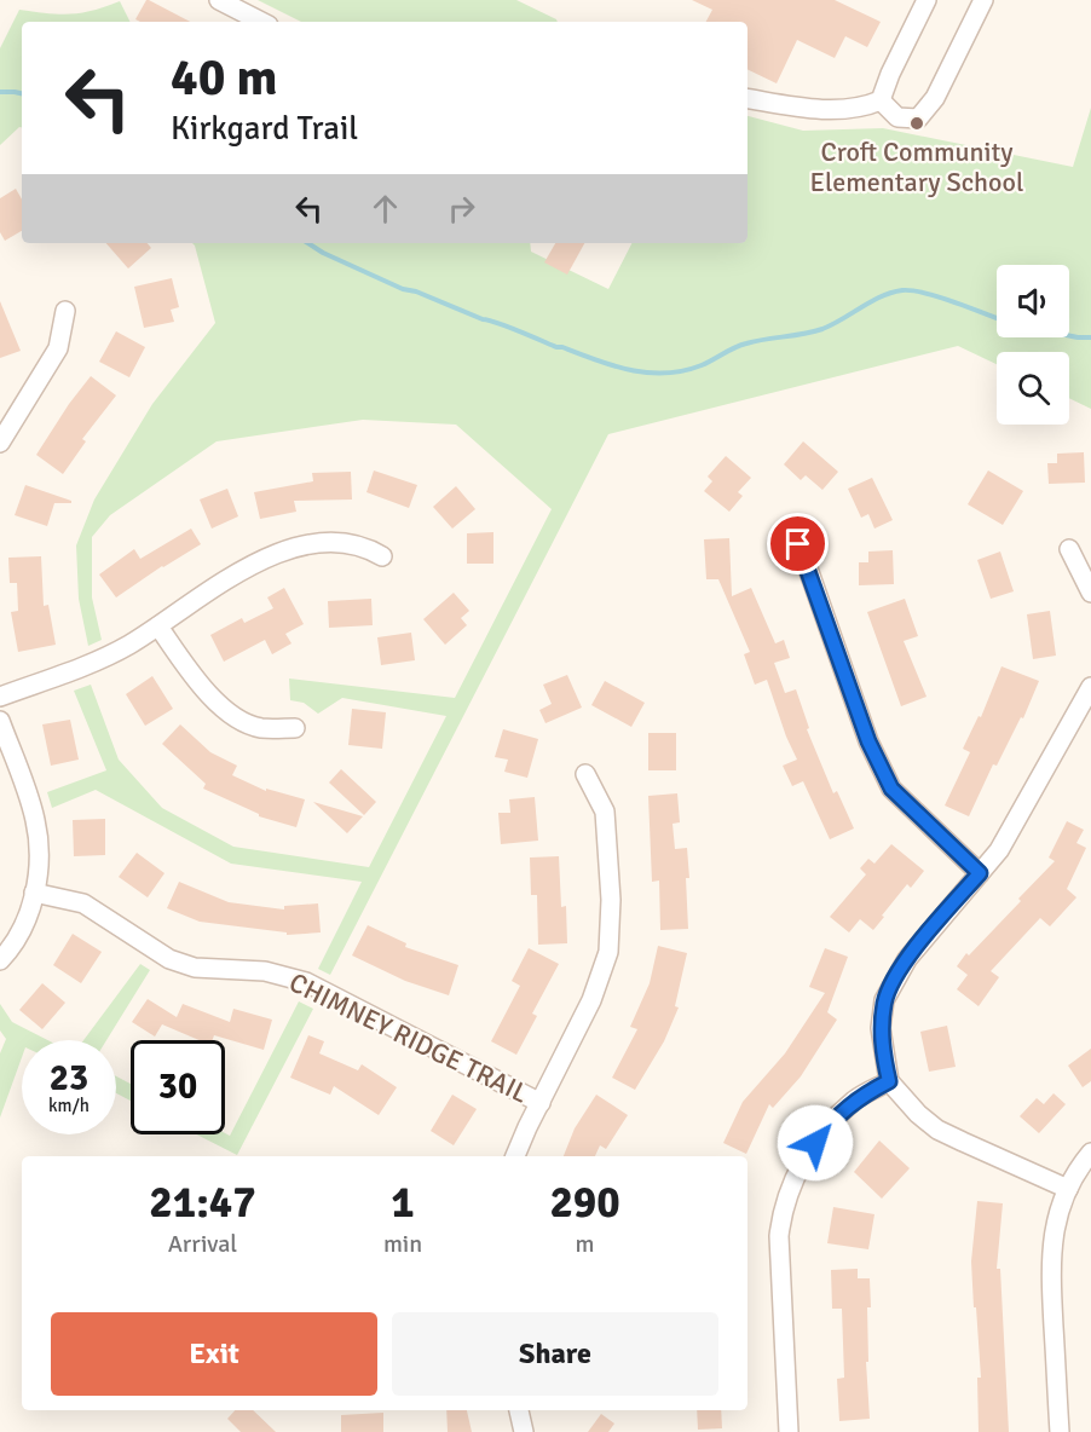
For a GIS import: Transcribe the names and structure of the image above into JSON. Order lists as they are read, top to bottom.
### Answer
{
  "streets": {
    "street": ["CHIMNEY RIDGE TRAIL"]
  },
  "places": ["Croft Community Elementary School"],
  "page": {
    "turn": ["40 m", "Kirkgard Trail"],
    "speed": "23 km/h",
    "limit": "30",
    "eta": [
      "21:47",
      "Arrival",
      "1",
      "min",
      "290",
      "m"
    ],
    "buttons": ["Exit", "Share"]
  }
}
